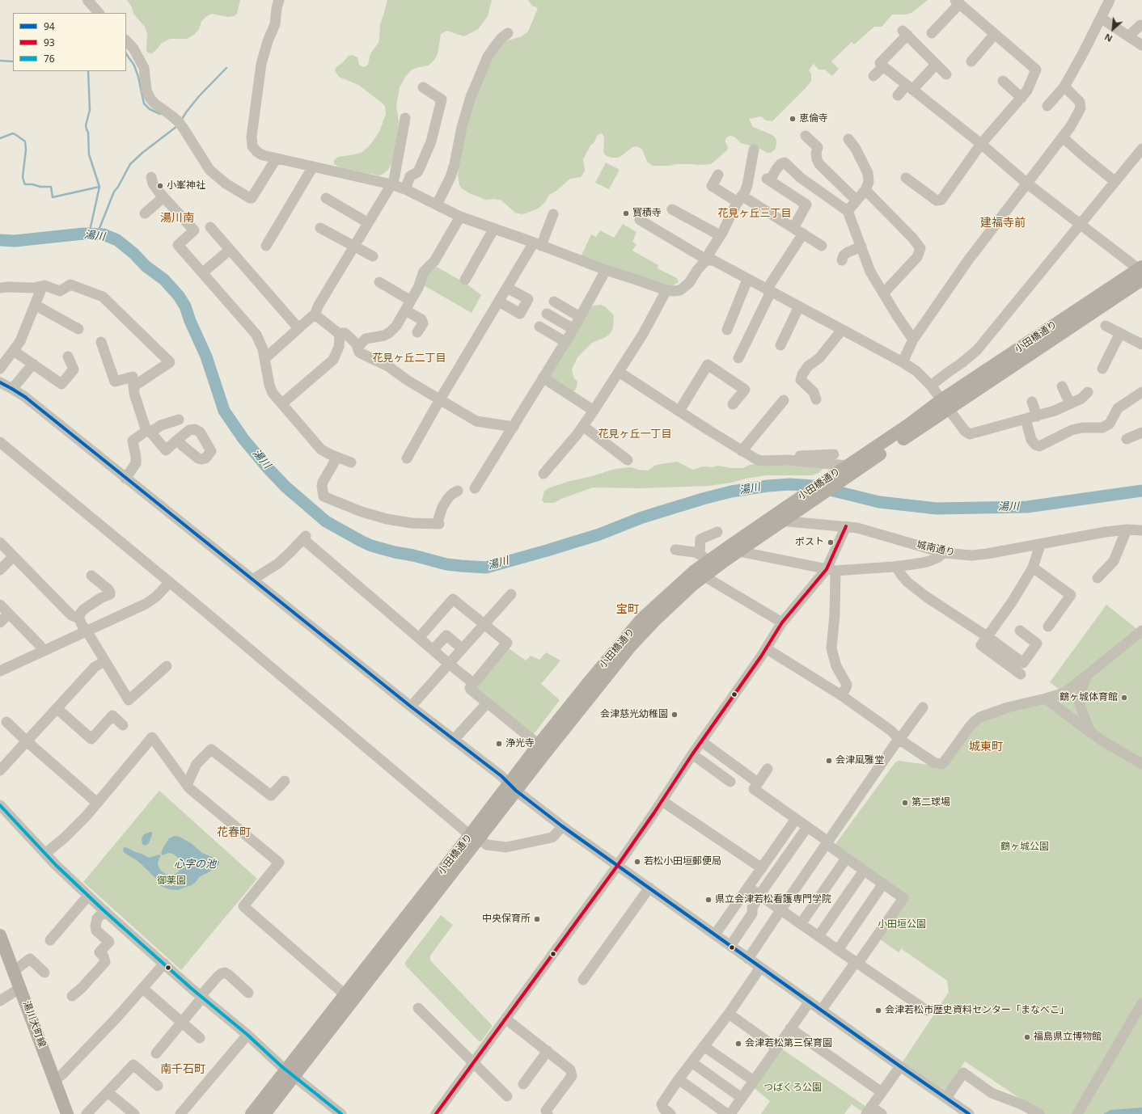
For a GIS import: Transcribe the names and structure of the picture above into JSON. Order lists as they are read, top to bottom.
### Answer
{
  "streets": {
    "main road": ["小田橋通り", "湯川大町線"],
    "street": ["城南通り"]
  },
  "crossings": [
    ["小田橋通り", "城南通り"]
  ],
  "districts": [
    "花見ヶ丘三丁目",
    "湯川南",
    "建福寺前",
    "花見ヶ丘二丁目",
    "花見ヶ丘一丁目",
    "宝町",
    "城東町",
    "花春町",
    "南千石町"
  ],
  "water": ["湯川", "心字の池"],
  "parks": [
    "鶴ヶ城公園",
    "御薬園",
    "小田垣公園",
    "つばくろ公園"
  ],
  "places": [
    "恵倫寺",
    "小峯神社",
    "寳積寺",
    "ポスト",
    "鶴ヶ城体育館",
    "会津慈光幼稚園",
    "浄光寺",
    "会津風雅堂",
    "第二球場",
    "若松小田垣郵便局",
    "県立会津若松看護専門学院",
    "中央保育所",
    "会津若松市歴史資料センター「まなべこ」",
    "福島県立博物館",
    "会津若松第三保育園"
  ],
  "lines": ["transit line 94", "transit line 93", "transit line 76"],
  "legend": ["94", "93", "76"],
  "north": "bottom left"
}
